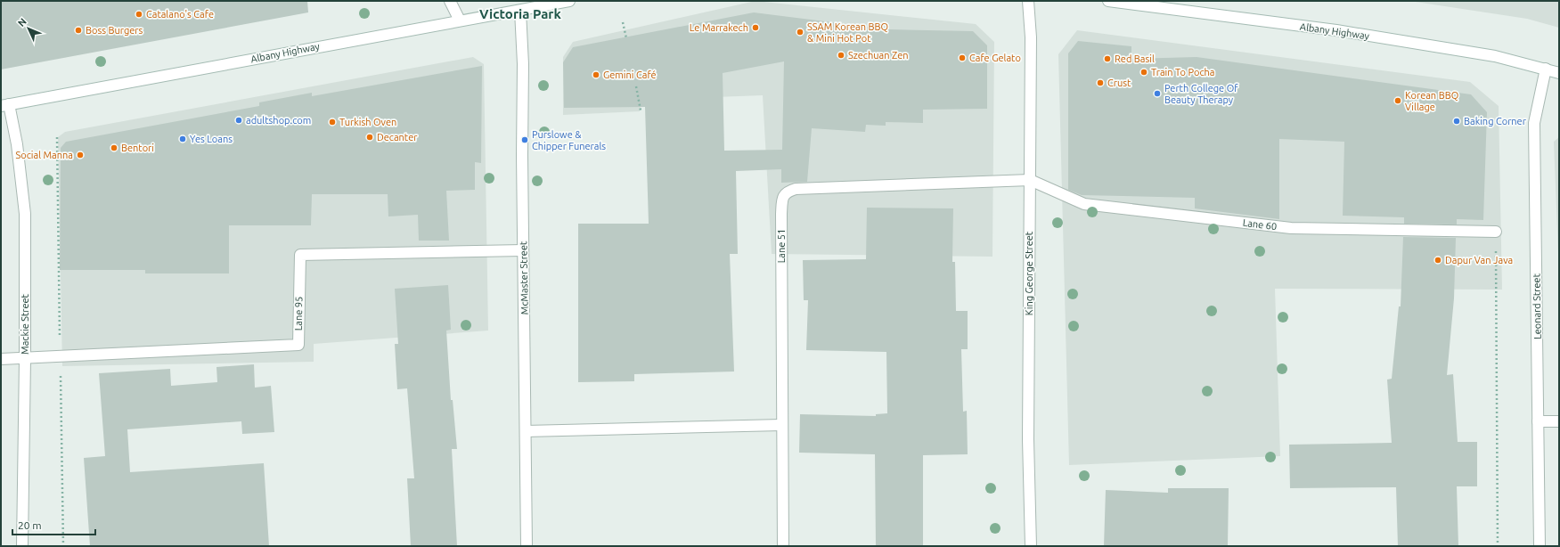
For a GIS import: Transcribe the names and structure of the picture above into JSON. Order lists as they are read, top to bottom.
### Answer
{
  "streets": {
    "street": [
      "Albany Highway",
      "Lane 60",
      "Lane 51",
      "King George Street",
      "McMaster Street",
      "Leonard Street",
      "Lane 95",
      "Mackie Street"
    ]
  },
  "crossings": [
    ["Albany Highway", "McMaster Street"],
    ["Albany Highway", "Leonard Street"],
    ["Albany Highway", "Mackie Street"],
    ["Lane 60", "Lane 51"],
    ["Lane 60", "King George Street"],
    ["Lane 51", "King George Street"],
    ["McMaster Street", "Lane 95"],
    ["Lane 95", "Mackie Street"]
  ],
  "districts": ["Victoria Park"],
  "places": [
    "Catalano's Cafe",
    "Le Marrakech",
    "Boss Burgers",
    "SSAM Korean BBQ & Mini Hot Pot",
    "Szechuan Zen",
    "Cafe Gelato",
    "Red Basil",
    "Train To Pocha",
    "Gemini Café",
    "Crust",
    "Perth College Of Beauty Therapy",
    "Korean BBQ Village",
    "adultshop.com",
    "Baking Corner",
    "Turkish Oven",
    "Decanter",
    "Yes Loans",
    "Purslowe & Chipper Funerals",
    "Bentori",
    "Social Manna",
    "Dapur Van Java"
  ],
  "scale_bar": "20 m",
  "north": "top left"
}
